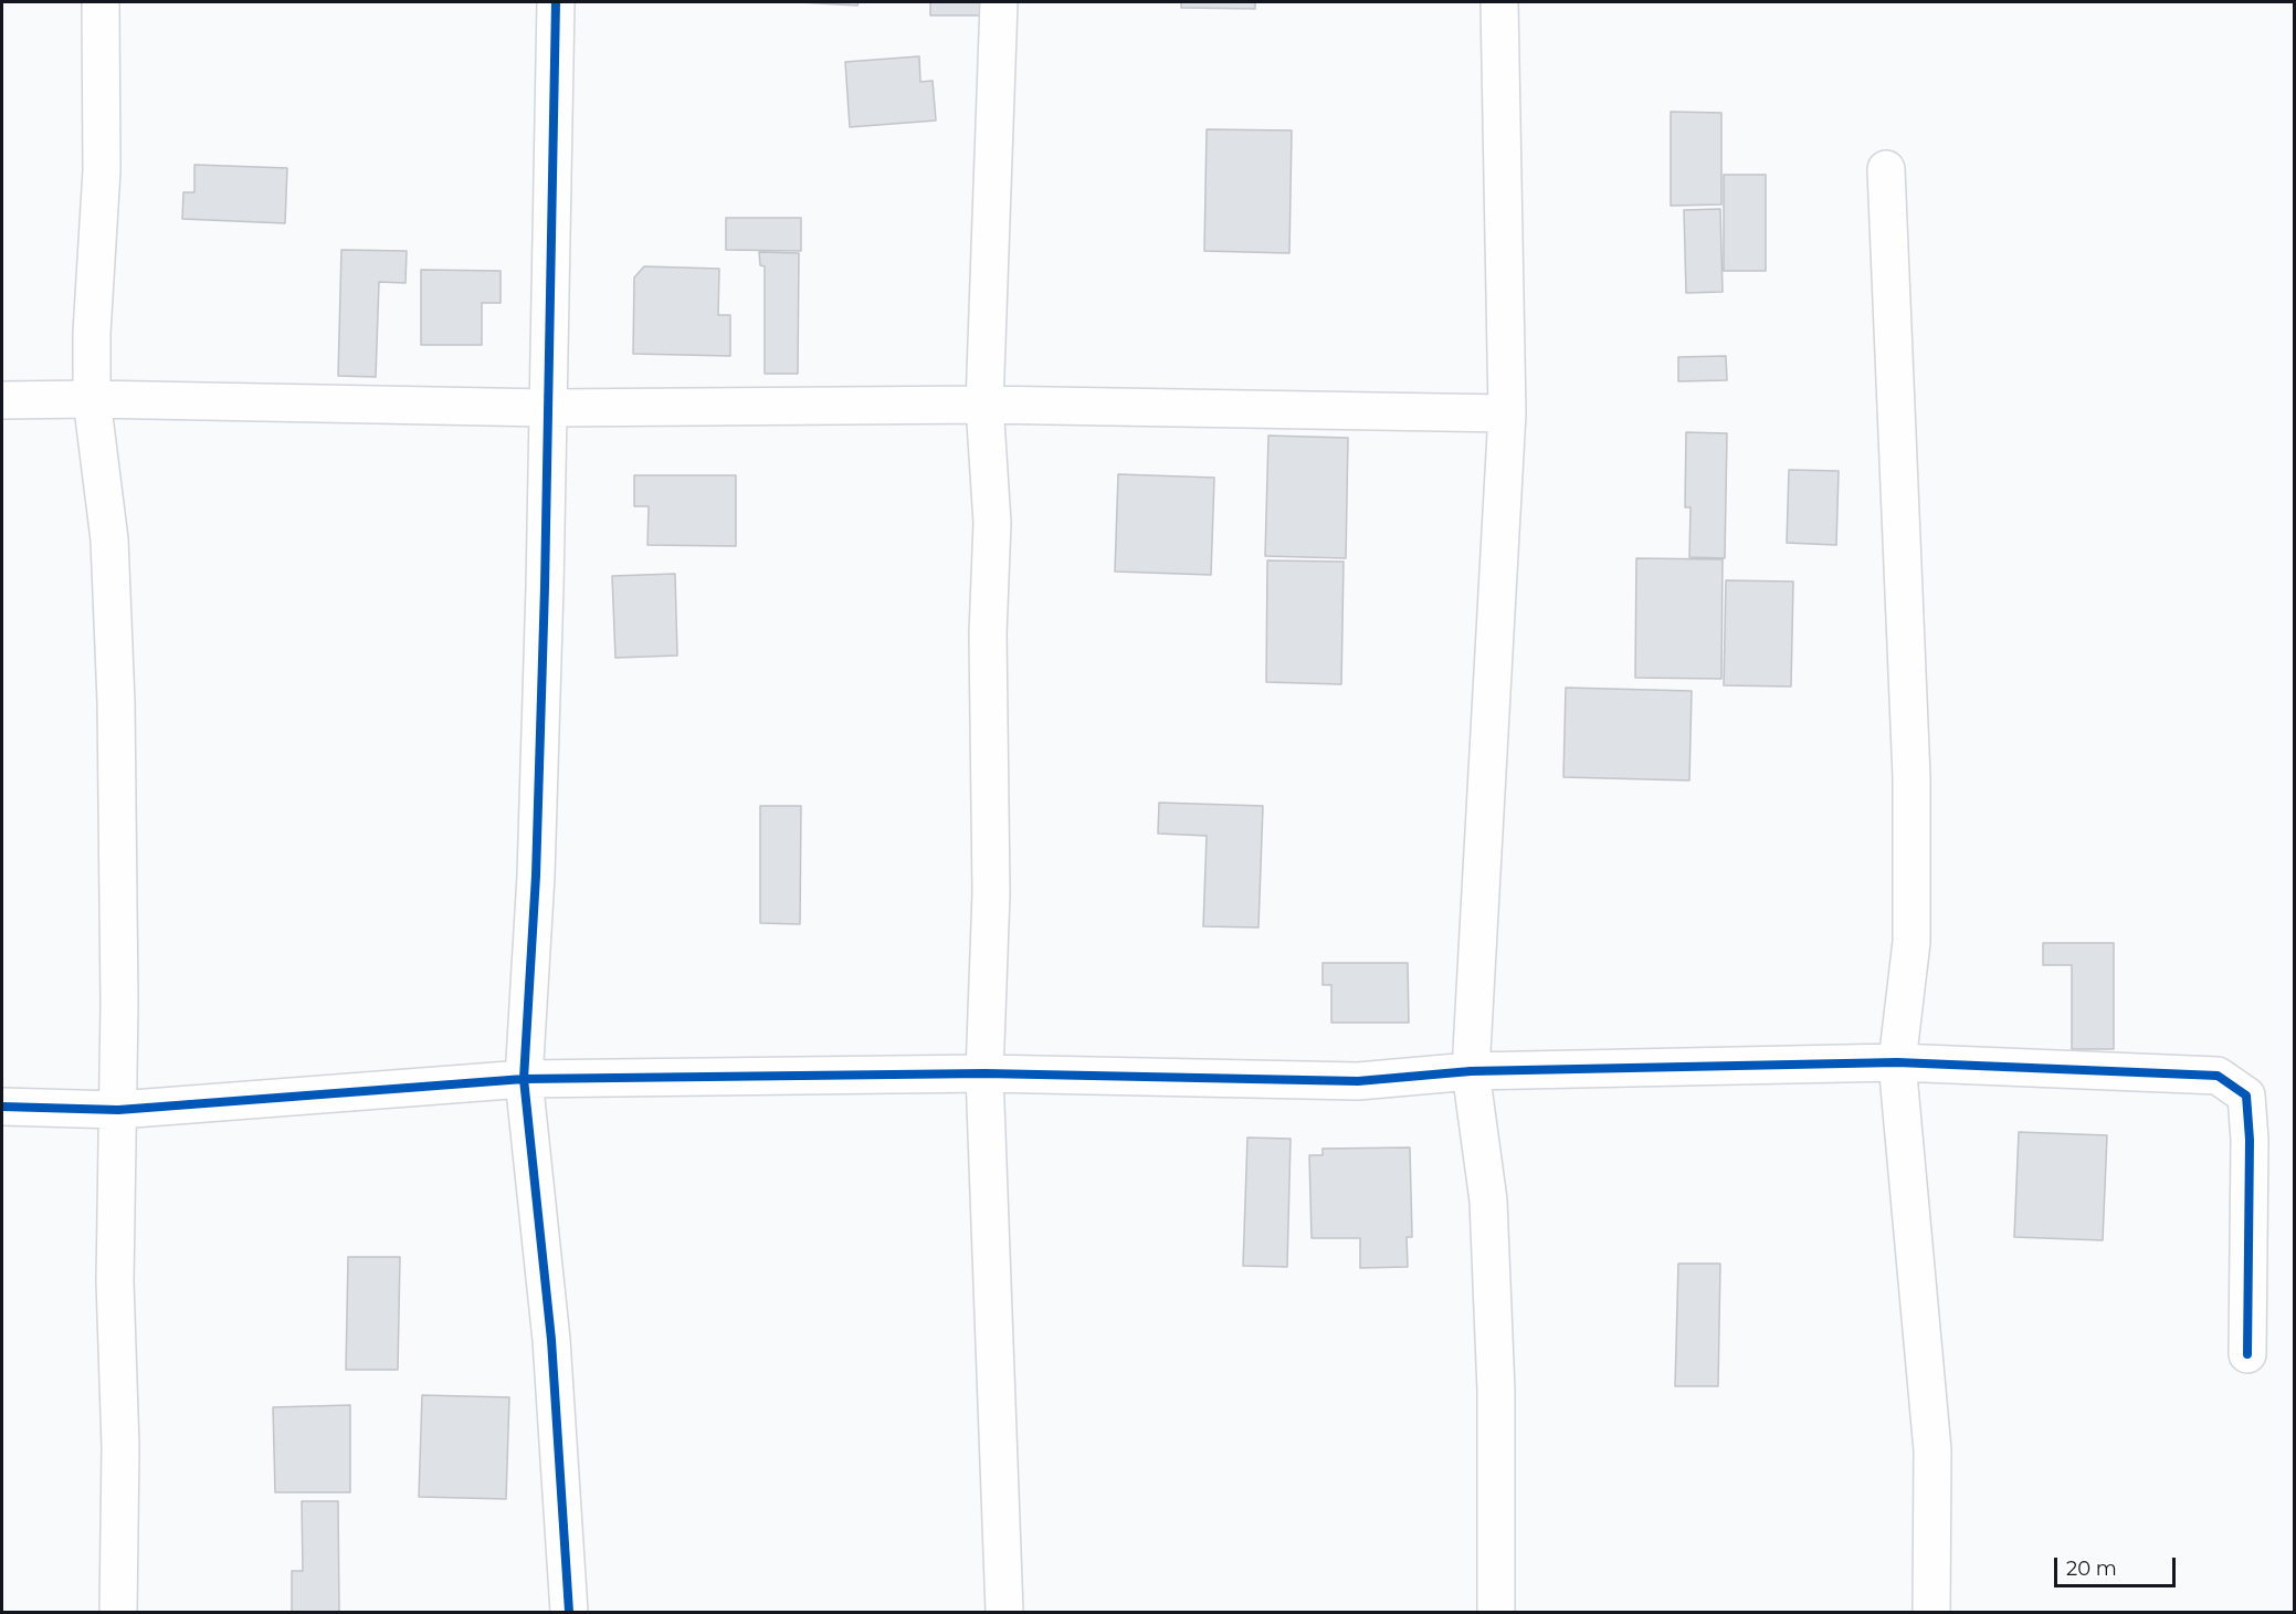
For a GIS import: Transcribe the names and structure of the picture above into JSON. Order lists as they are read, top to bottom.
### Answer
{
  "scale_bar": "20 m"
}
